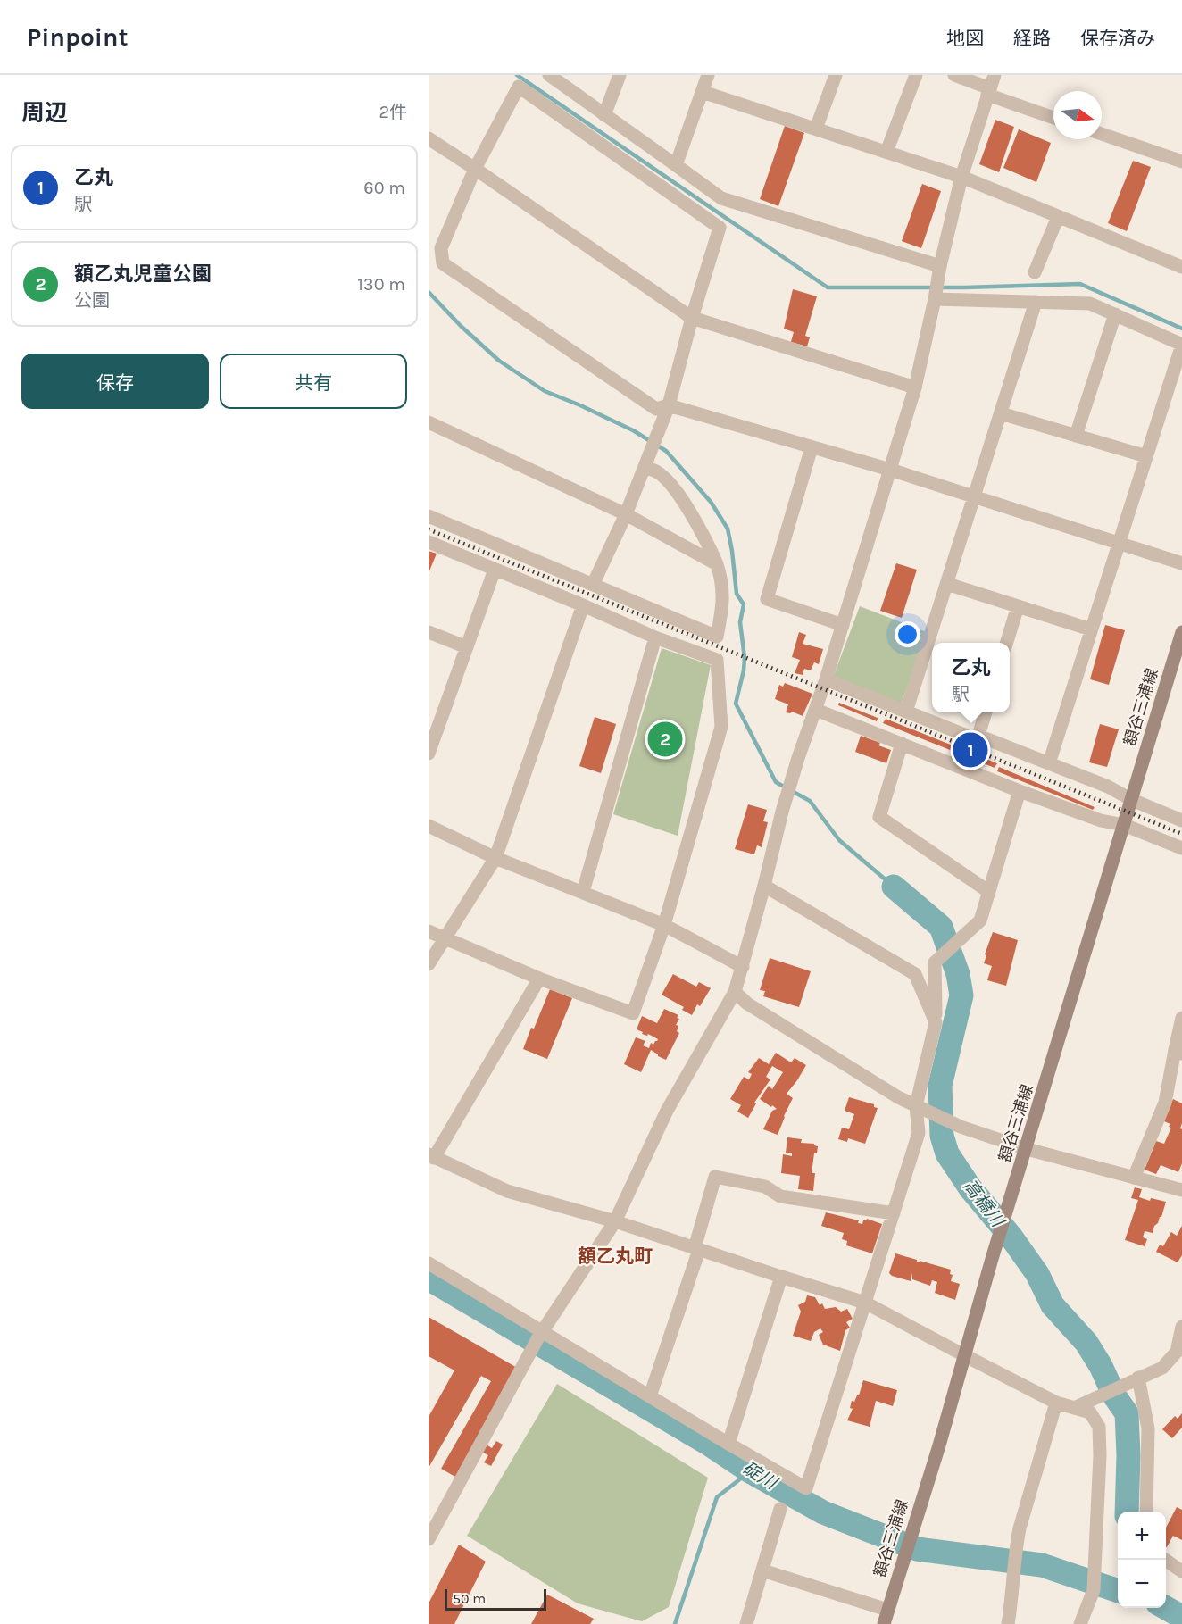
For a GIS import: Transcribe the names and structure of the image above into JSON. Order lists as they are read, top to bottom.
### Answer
{
  "streets": {
    "main road": ["額谷三浦線"]
  },
  "districts": ["額乙丸町"],
  "water": ["高橋川", "碇川"],
  "scale_bar": "50 m",
  "north": "right",
  "page": {
    "header": "Pinpoint",
    "nav": ["地図", "経路", "保存済み"],
    "heading": ["周辺", "2件"],
    "list": [
      {
        "mark": "1",
        "name": "乙丸",
        "note": "駅",
        "value": "60 m"
      },
      {
        "mark": "2",
        "name": "額乙丸児童公園",
        "note": "公園",
        "value": "130 m"
      }
    ],
    "buttons": ["保存", "共有"],
    "popup": ["乙丸", "駅"],
    "pins": ["2", "1"],
    "map_buttons": ["+", "−"],
    "scale": "50 m"
  }
}
